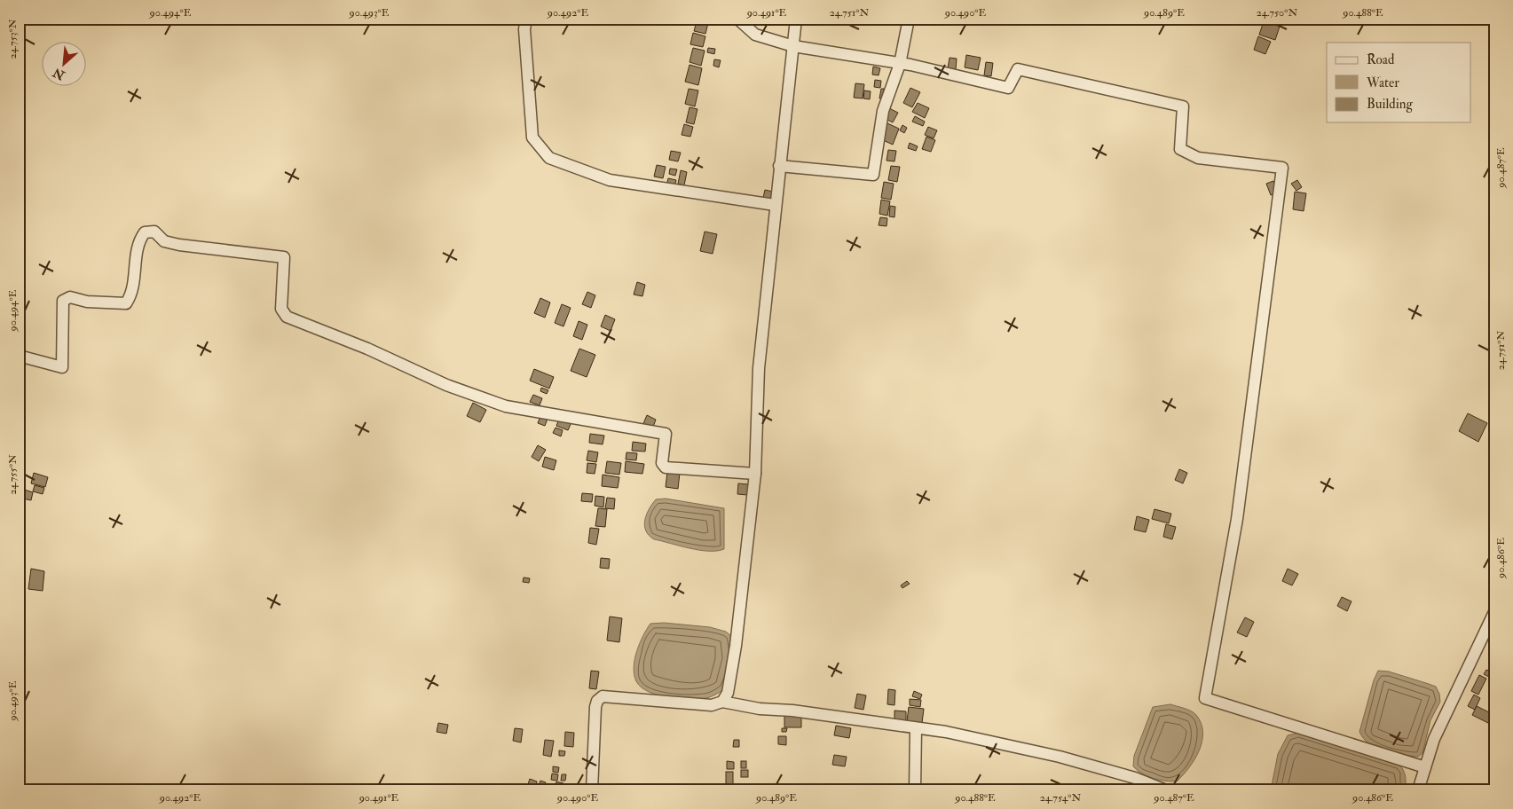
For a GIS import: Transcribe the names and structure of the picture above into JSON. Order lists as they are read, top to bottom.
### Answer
{
  "legend": ["Road", "Water", "Building"],
  "north": "bottom left",
  "coordinates": [
    "90.494°E",
    "90.493°E",
    "90.492°E",
    "90.491°E",
    "24.751°N",
    "90.490°E",
    "90.489°E",
    "24.750°N",
    "90.488°E",
    "24.753°N",
    "90.487°E",
    "24.755°N",
    "90.486°E",
    "24.754°N"
  ]
}
